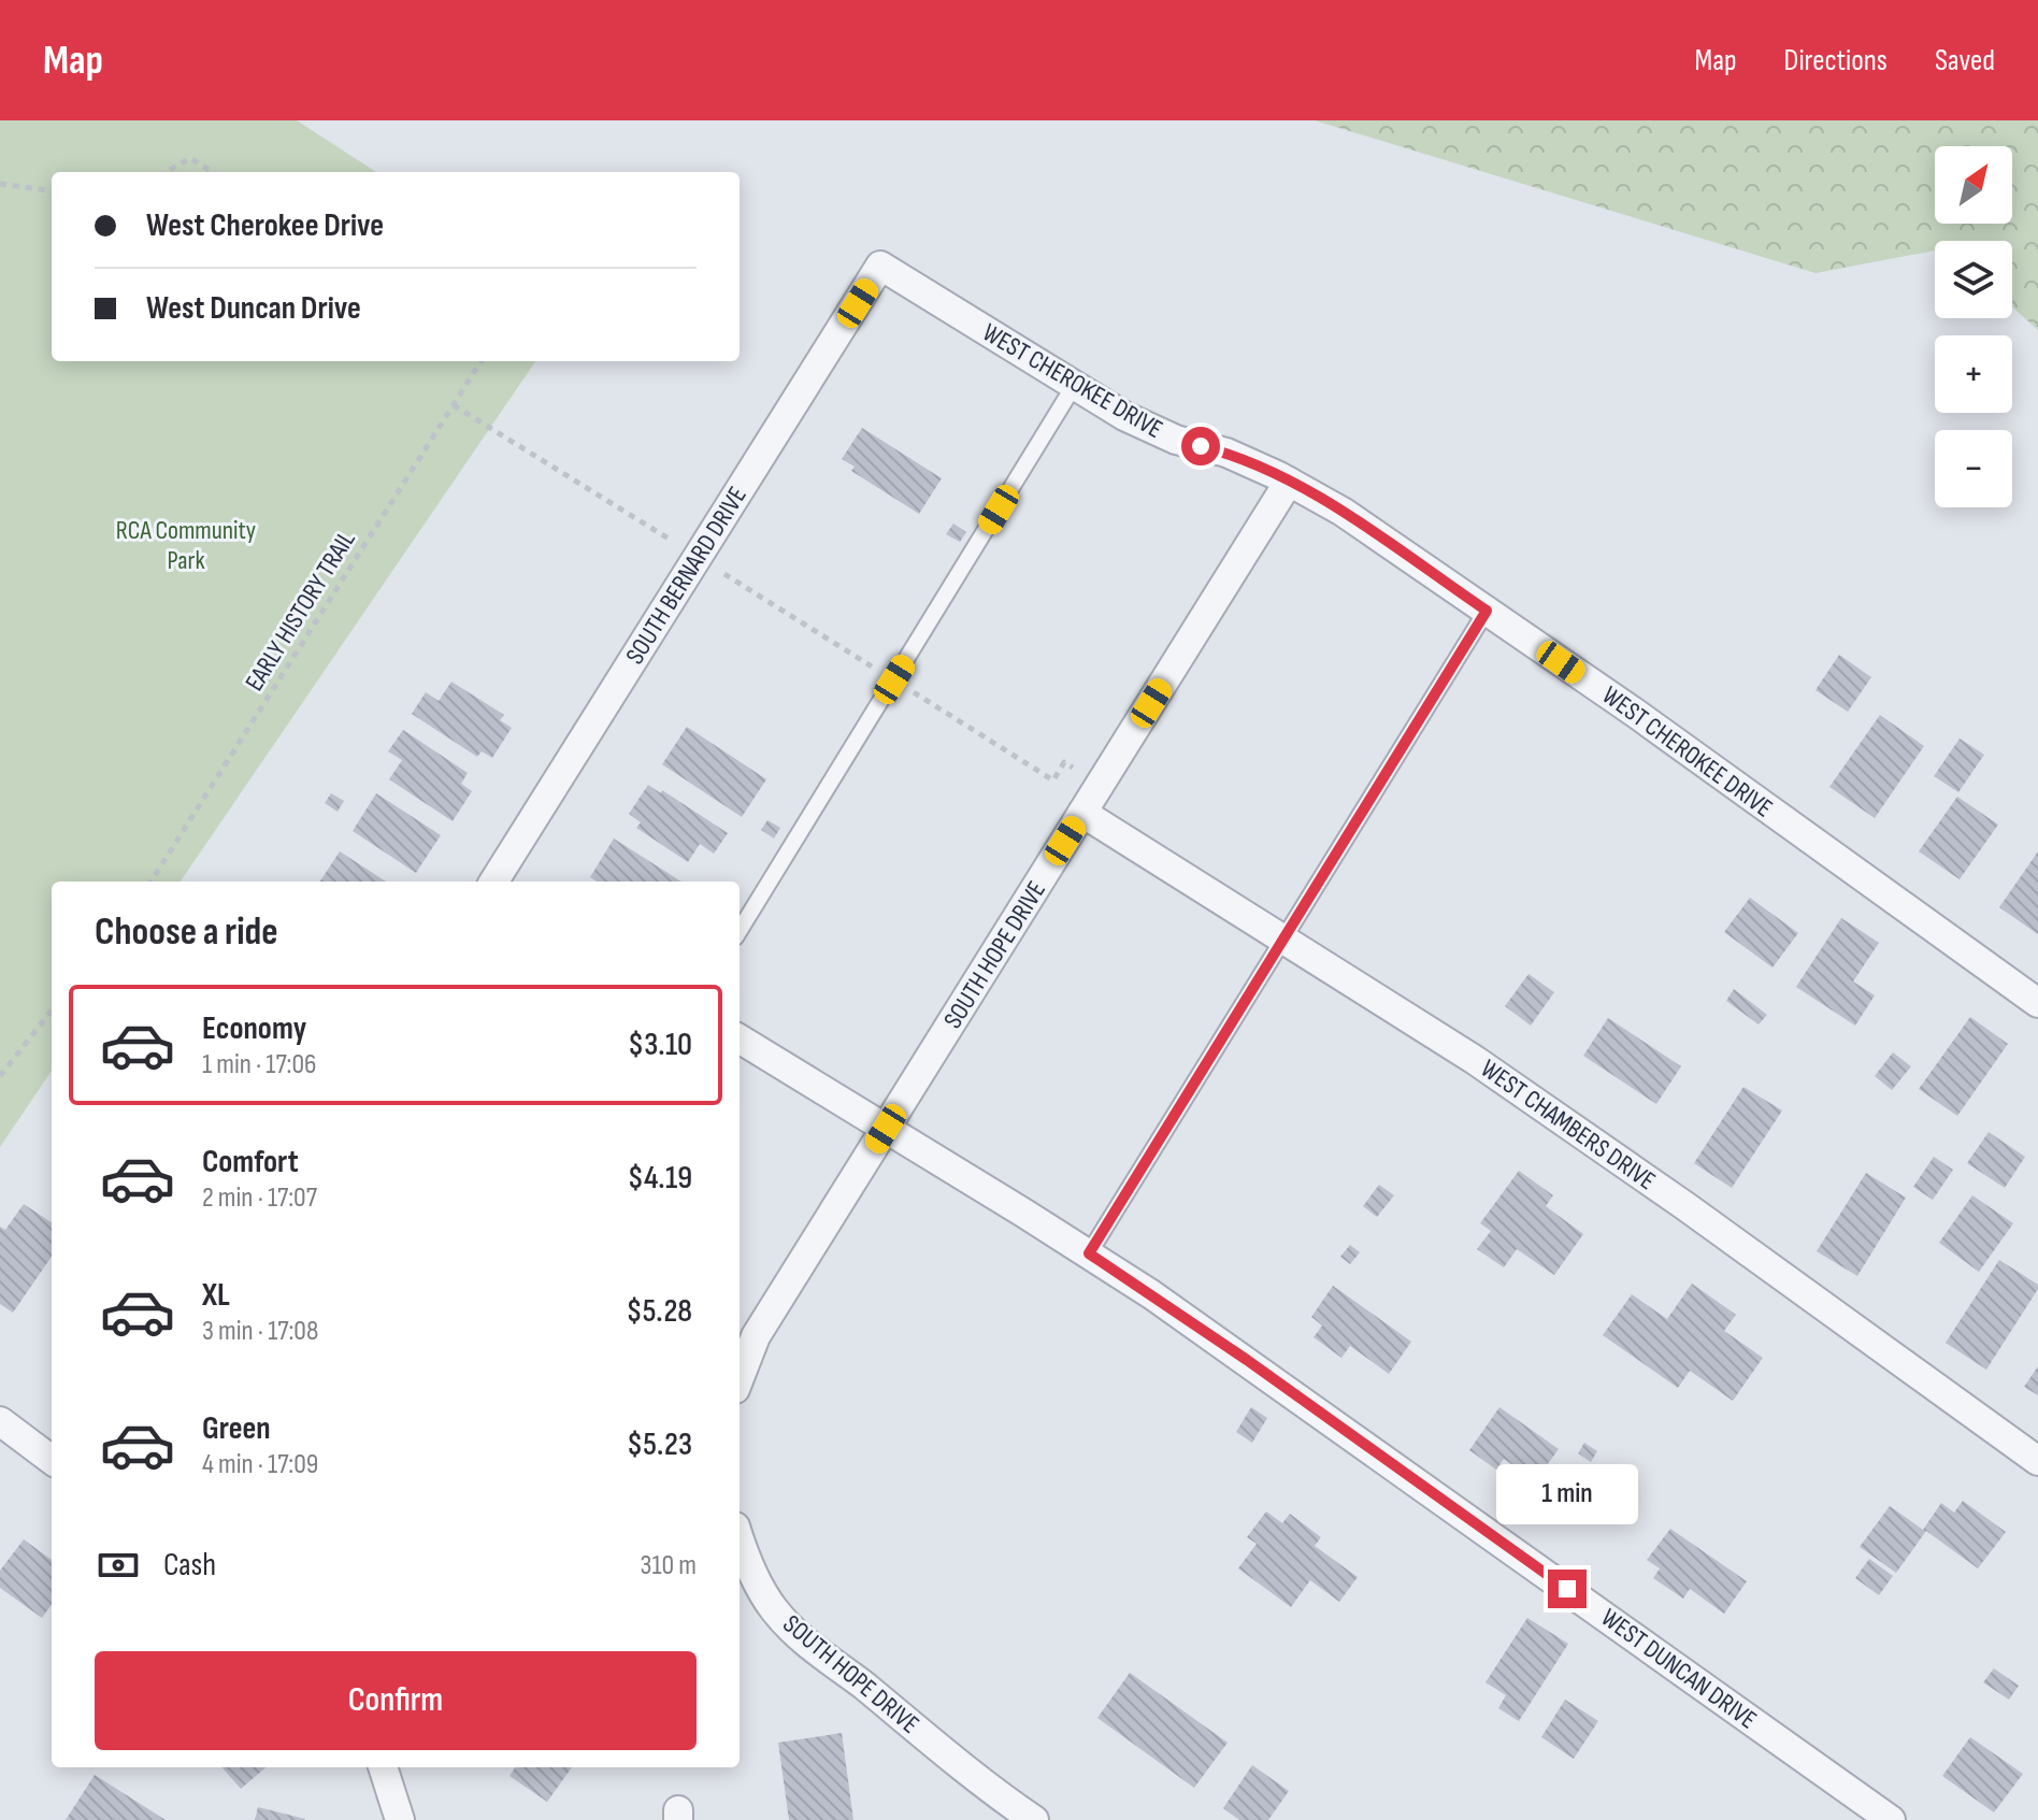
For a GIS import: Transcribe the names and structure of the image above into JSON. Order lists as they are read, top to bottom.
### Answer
{
  "streets": {
    "street": [
      "WEST CHEROKEE DRIVE",
      "SOUTH BERNARD DRIVE",
      "SOUTH HOPE DRIVE",
      "WEST CHAMBERS DRIVE",
      "WEST DUNCAN DRIVE"
    ],
    "path": ["EARLY HISTORY TRAIL"]
  },
  "crossings": [
    ["WEST CHEROKEE DRIVE", "SOUTH BERNARD DRIVE"],
    ["WEST CHEROKEE DRIVE", "SOUTH HOPE DRIVE"],
    ["SOUTH HOPE DRIVE", "WEST CHAMBERS DRIVE"],
    ["SOUTH HOPE DRIVE", "WEST DUNCAN DRIVE"]
  ],
  "parks": ["RCA Community Park"],
  "north": "top right",
  "page": {
    "header": "Map",
    "nav": ["Map", "Directions", "Saved"],
    "map_buttons": ["+", "−"],
    "banner": ["West Cherokee Drive", "West Duncan Drive"],
    "heading": "Choose a ride",
    "list": [
      {
        "name": "Economy",
        "note": "1 min · 17:06",
        "value": "$3.10"
      },
      {
        "name": "Comfort",
        "note": "2 min · 17:07",
        "value": "$4.19"
      },
      {
        "name": "XL",
        "note": "3 min · 17:08",
        "value": "$5.28"
      },
      {
        "name": "Green",
        "note": "4 min · 17:09",
        "value": "$5.23"
      }
    ],
    "bubble": "1 min",
    "pay": ["Cash", "310 m"],
    "buttons": "Confirm"
  }
}
